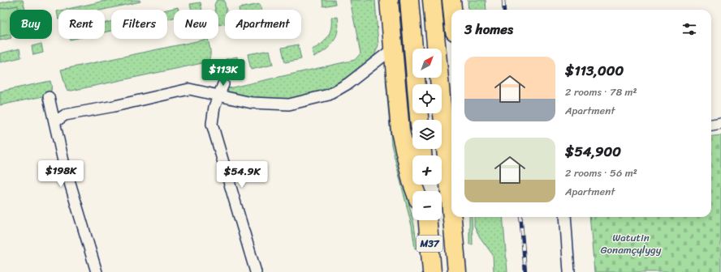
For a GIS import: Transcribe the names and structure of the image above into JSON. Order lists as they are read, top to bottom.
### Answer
{
  "streets": {
    "highway": ["M37"]
  },
  "parks": ["Watutin Gonamçylygy"],
  "north": "top right",
  "page": {
    "chip": [
      "Buy",
      "Rent",
      "Filters",
      "New",
      "Apartment"
    ],
    "heading": "3 homes",
    "map_buttons": ["+", "−"],
    "list": [
      {
        "name": "$113,000",
        "note": "2 rooms · 78 m² · Apartment"
      },
      {
        "name": "$54,900",
        "note": "2 rooms · 56 m² · Apartment"
      }
    ],
    "price": ["$113K", "$198K", "$54.9K"]
  }
}
